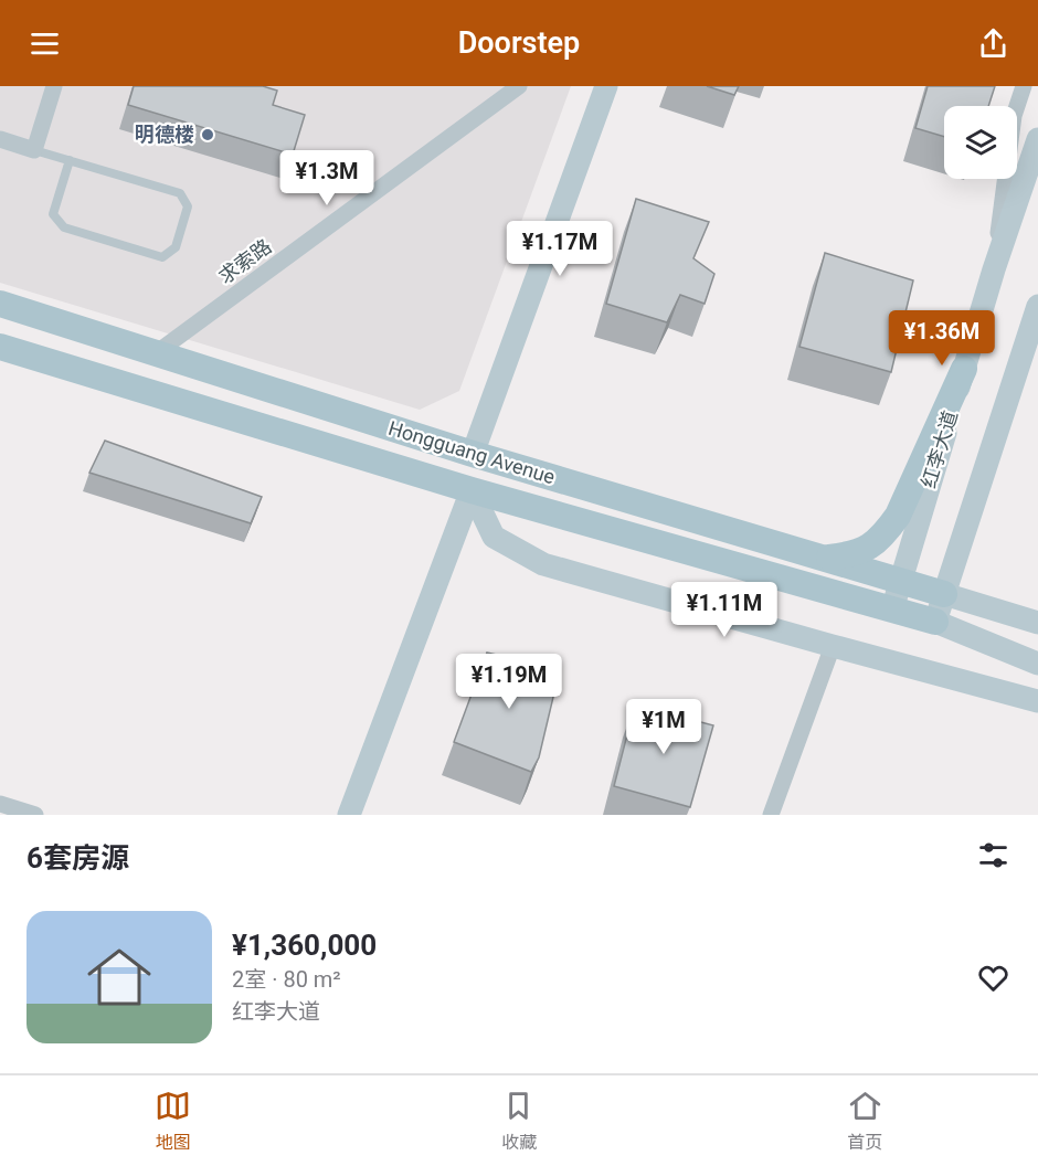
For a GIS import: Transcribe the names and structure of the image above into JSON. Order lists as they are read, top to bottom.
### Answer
{
  "streets": {
    "main road": ["Hongguang Avenue"],
    "street": ["求索路", "红李大道"]
  },
  "crossings": [
    ["求索路", "Hongguang Avenue"],
    ["红李大道", "Hongguang Avenue"]
  ],
  "places": ["明德楼"],
  "page": {
    "header": "Doorstep",
    "price": [
      "¥1.3M",
      "¥1.17M",
      "¥1.36M",
      "¥1.11M",
      "¥1.19M",
      "¥1M"
    ],
    "heading": "6套房源",
    "list": [
      {
        "name": "¥1,360,000",
        "note": "2室 · 80 m² · 红李大道"
      }
    ],
    "tabs": ["地图", "收藏", "首页"]
  }
}
